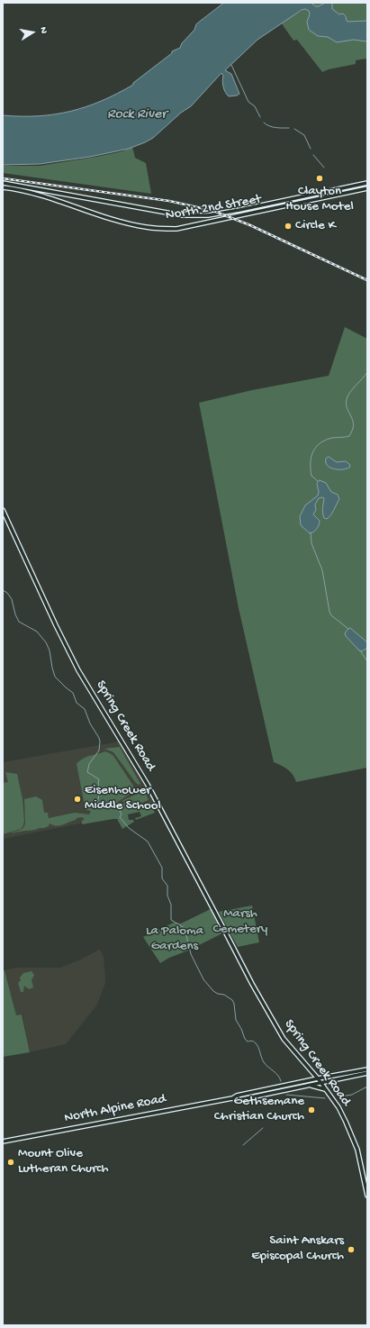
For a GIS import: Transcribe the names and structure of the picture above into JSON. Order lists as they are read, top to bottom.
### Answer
{
  "streets": {
    "main road": ["North 2nd Street", "Spring Creek Road", "North Alpine Road"]
  },
  "crossings": [
    ["Spring Creek Road", "North Alpine Road"]
  ],
  "water": ["Rock River"],
  "parks": ["Marsh Cemetery", "La Paloma Gardens"],
  "places": [
    "Clayton House Motel",
    "Circle K",
    "Eisenhower Middle School",
    "Gethsemane Christian Church",
    "Mount Olive Lutheran Church",
    "Saint Anskars Episcopal Church"
  ],
  "north": "right"
}
